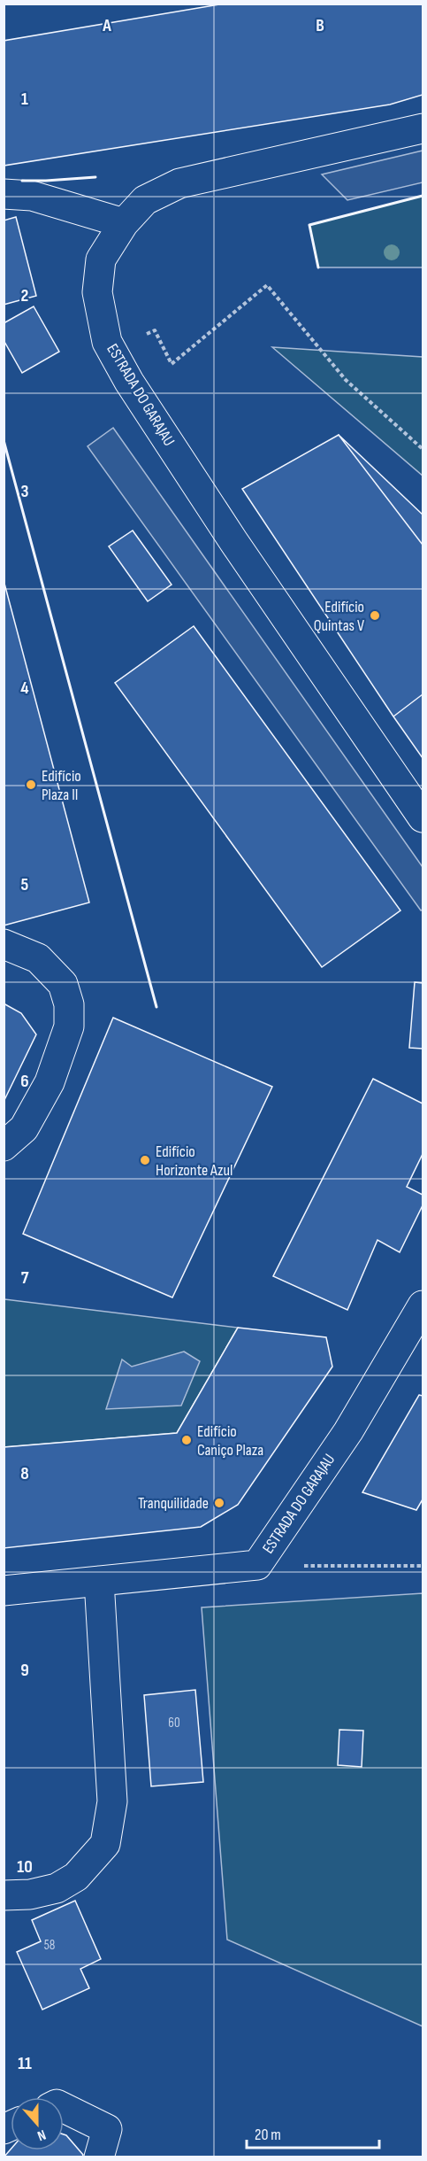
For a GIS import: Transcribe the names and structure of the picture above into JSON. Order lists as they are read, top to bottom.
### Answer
{
  "streets": {
    "street": ["ESTRADA DO GARAJAU"]
  },
  "places": [
    "Edifício Quintas V",
    "Edifício Plaza II",
    "Edifício Horizonte Azul",
    "Edifício Caniço Plaza",
    "Tranquilidade"
  ],
  "house_numbers": ["60", "58"],
  "scale_bar": "20 m",
  "north": "bottom",
  "grid": {
    "columns": ["A", "B"],
    "rows": [
      "1",
      "2",
      "3",
      "4",
      "5",
      "6",
      "7",
      "8",
      "9",
      "10",
      "11"
    ]
  }
}
